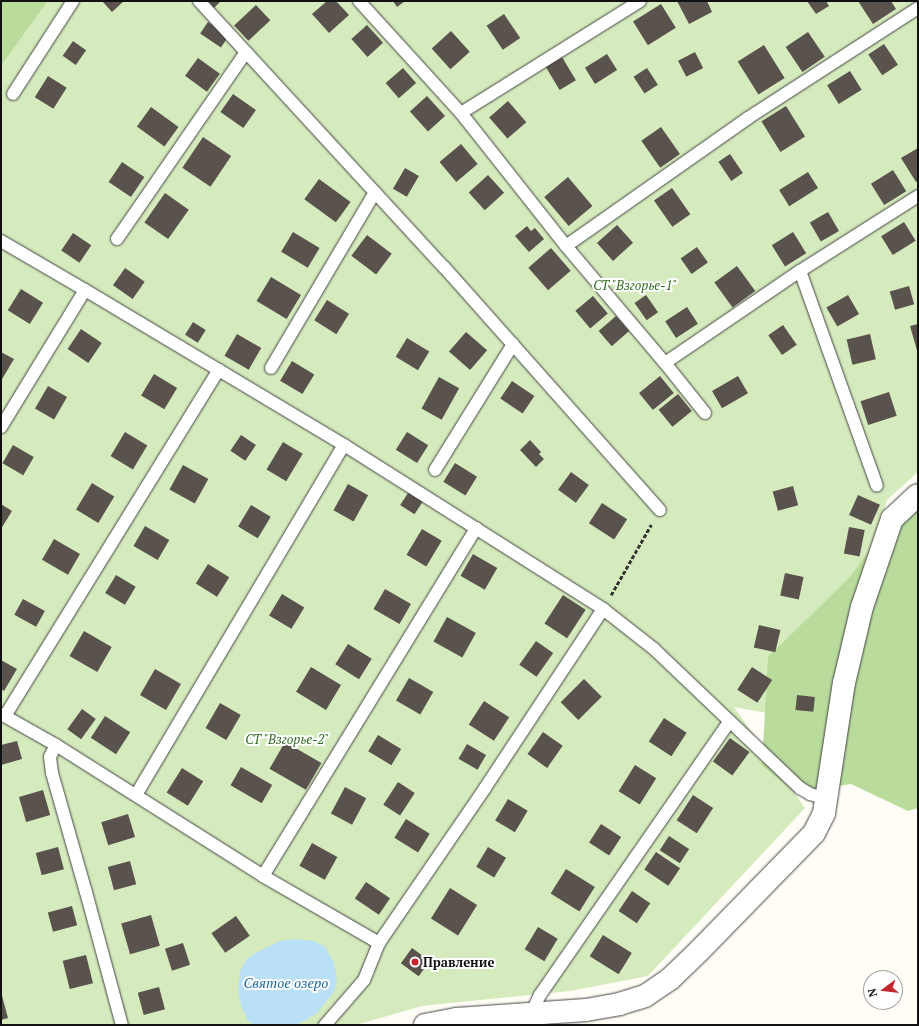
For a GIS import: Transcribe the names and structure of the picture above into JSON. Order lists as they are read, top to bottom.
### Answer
{
  "water": ["Святое озеро"],
  "parks": ["СТ \"Взгорье-1\"", "СТ \"Взгорье-2\""],
  "places": ["Правление"],
  "north": "left"
}
